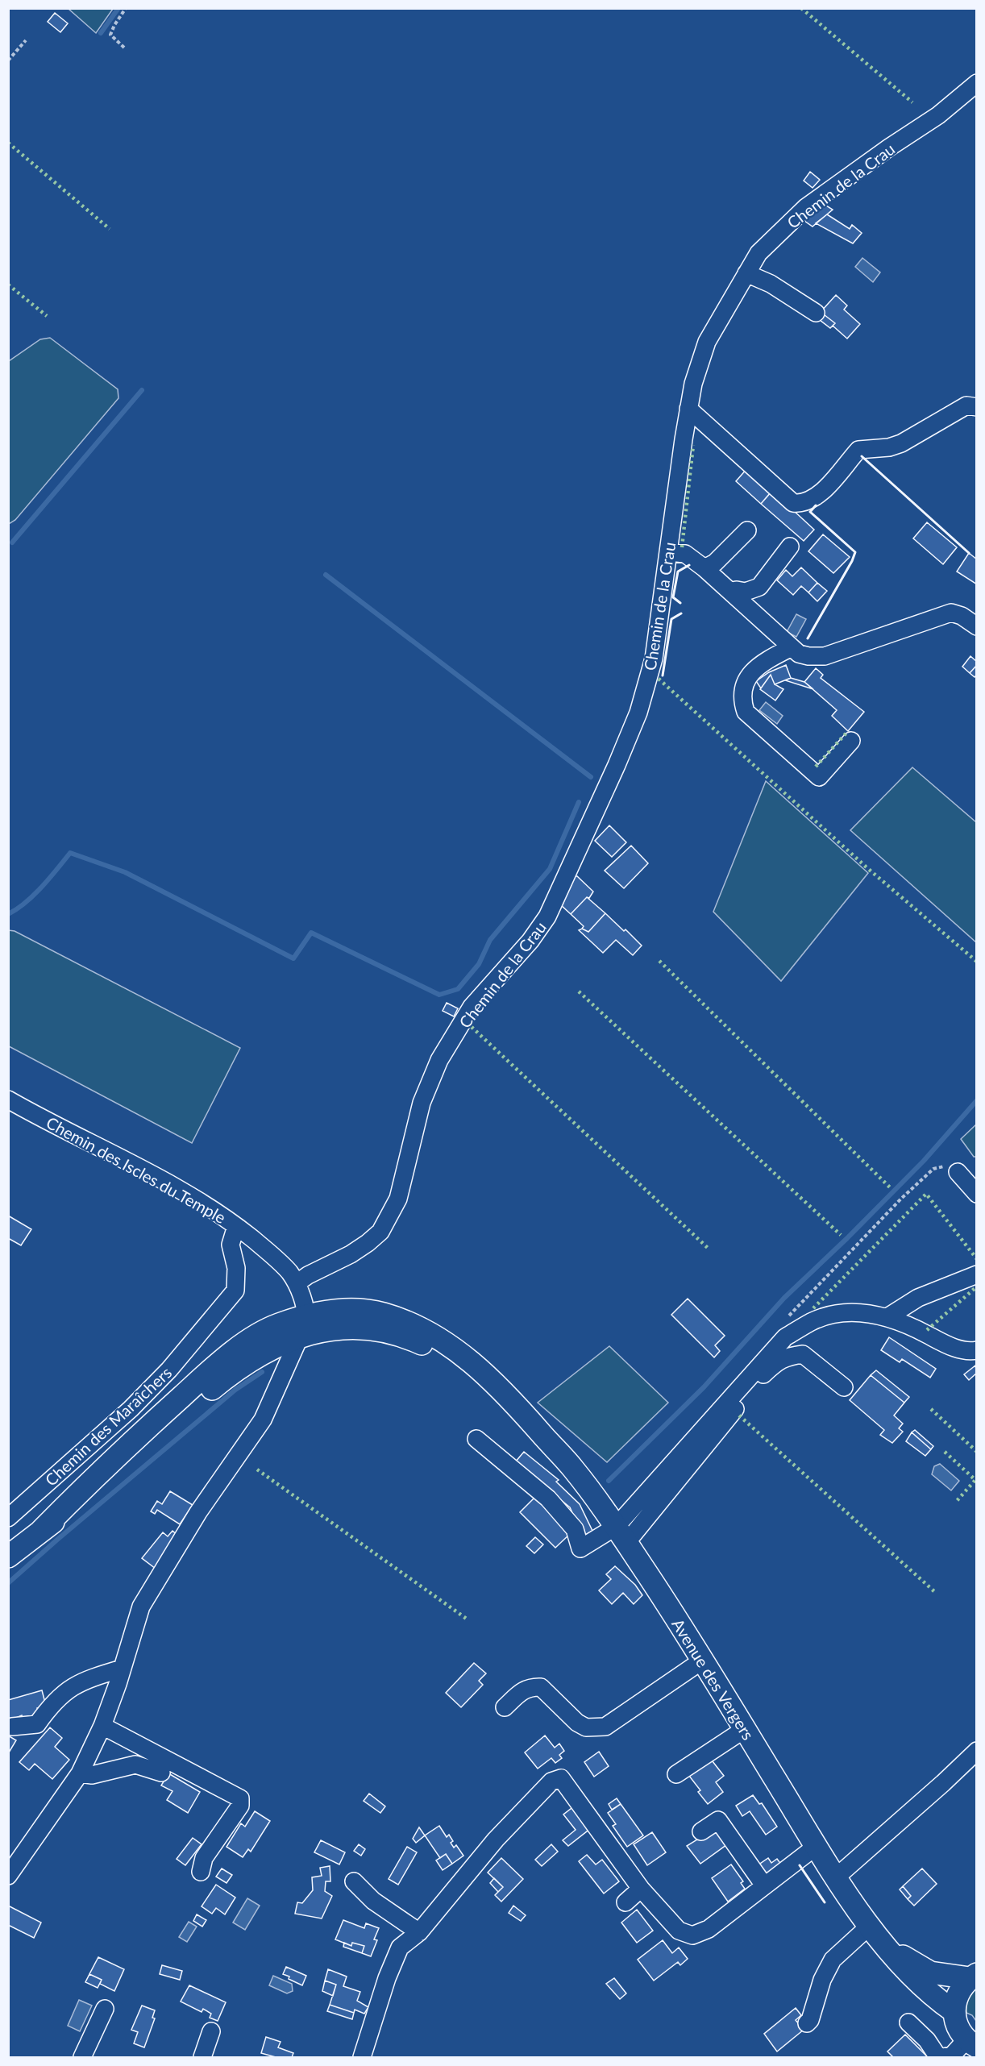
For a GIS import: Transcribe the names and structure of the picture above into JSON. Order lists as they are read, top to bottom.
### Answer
{
  "streets": {
    "main road": ["Avenue des Vergers"],
    "street": ["Chemin de la Crau", "Chemin des Iscles du Temple", "Chemin des Maraîchers"]
  },
  "crossings": [
    ["Chemin de la Crau", "Chemin des Iscles du Temple"],
    ["Chemin des Iscles du Temple", "Chemin des Maraîchers"]
  ]
}
